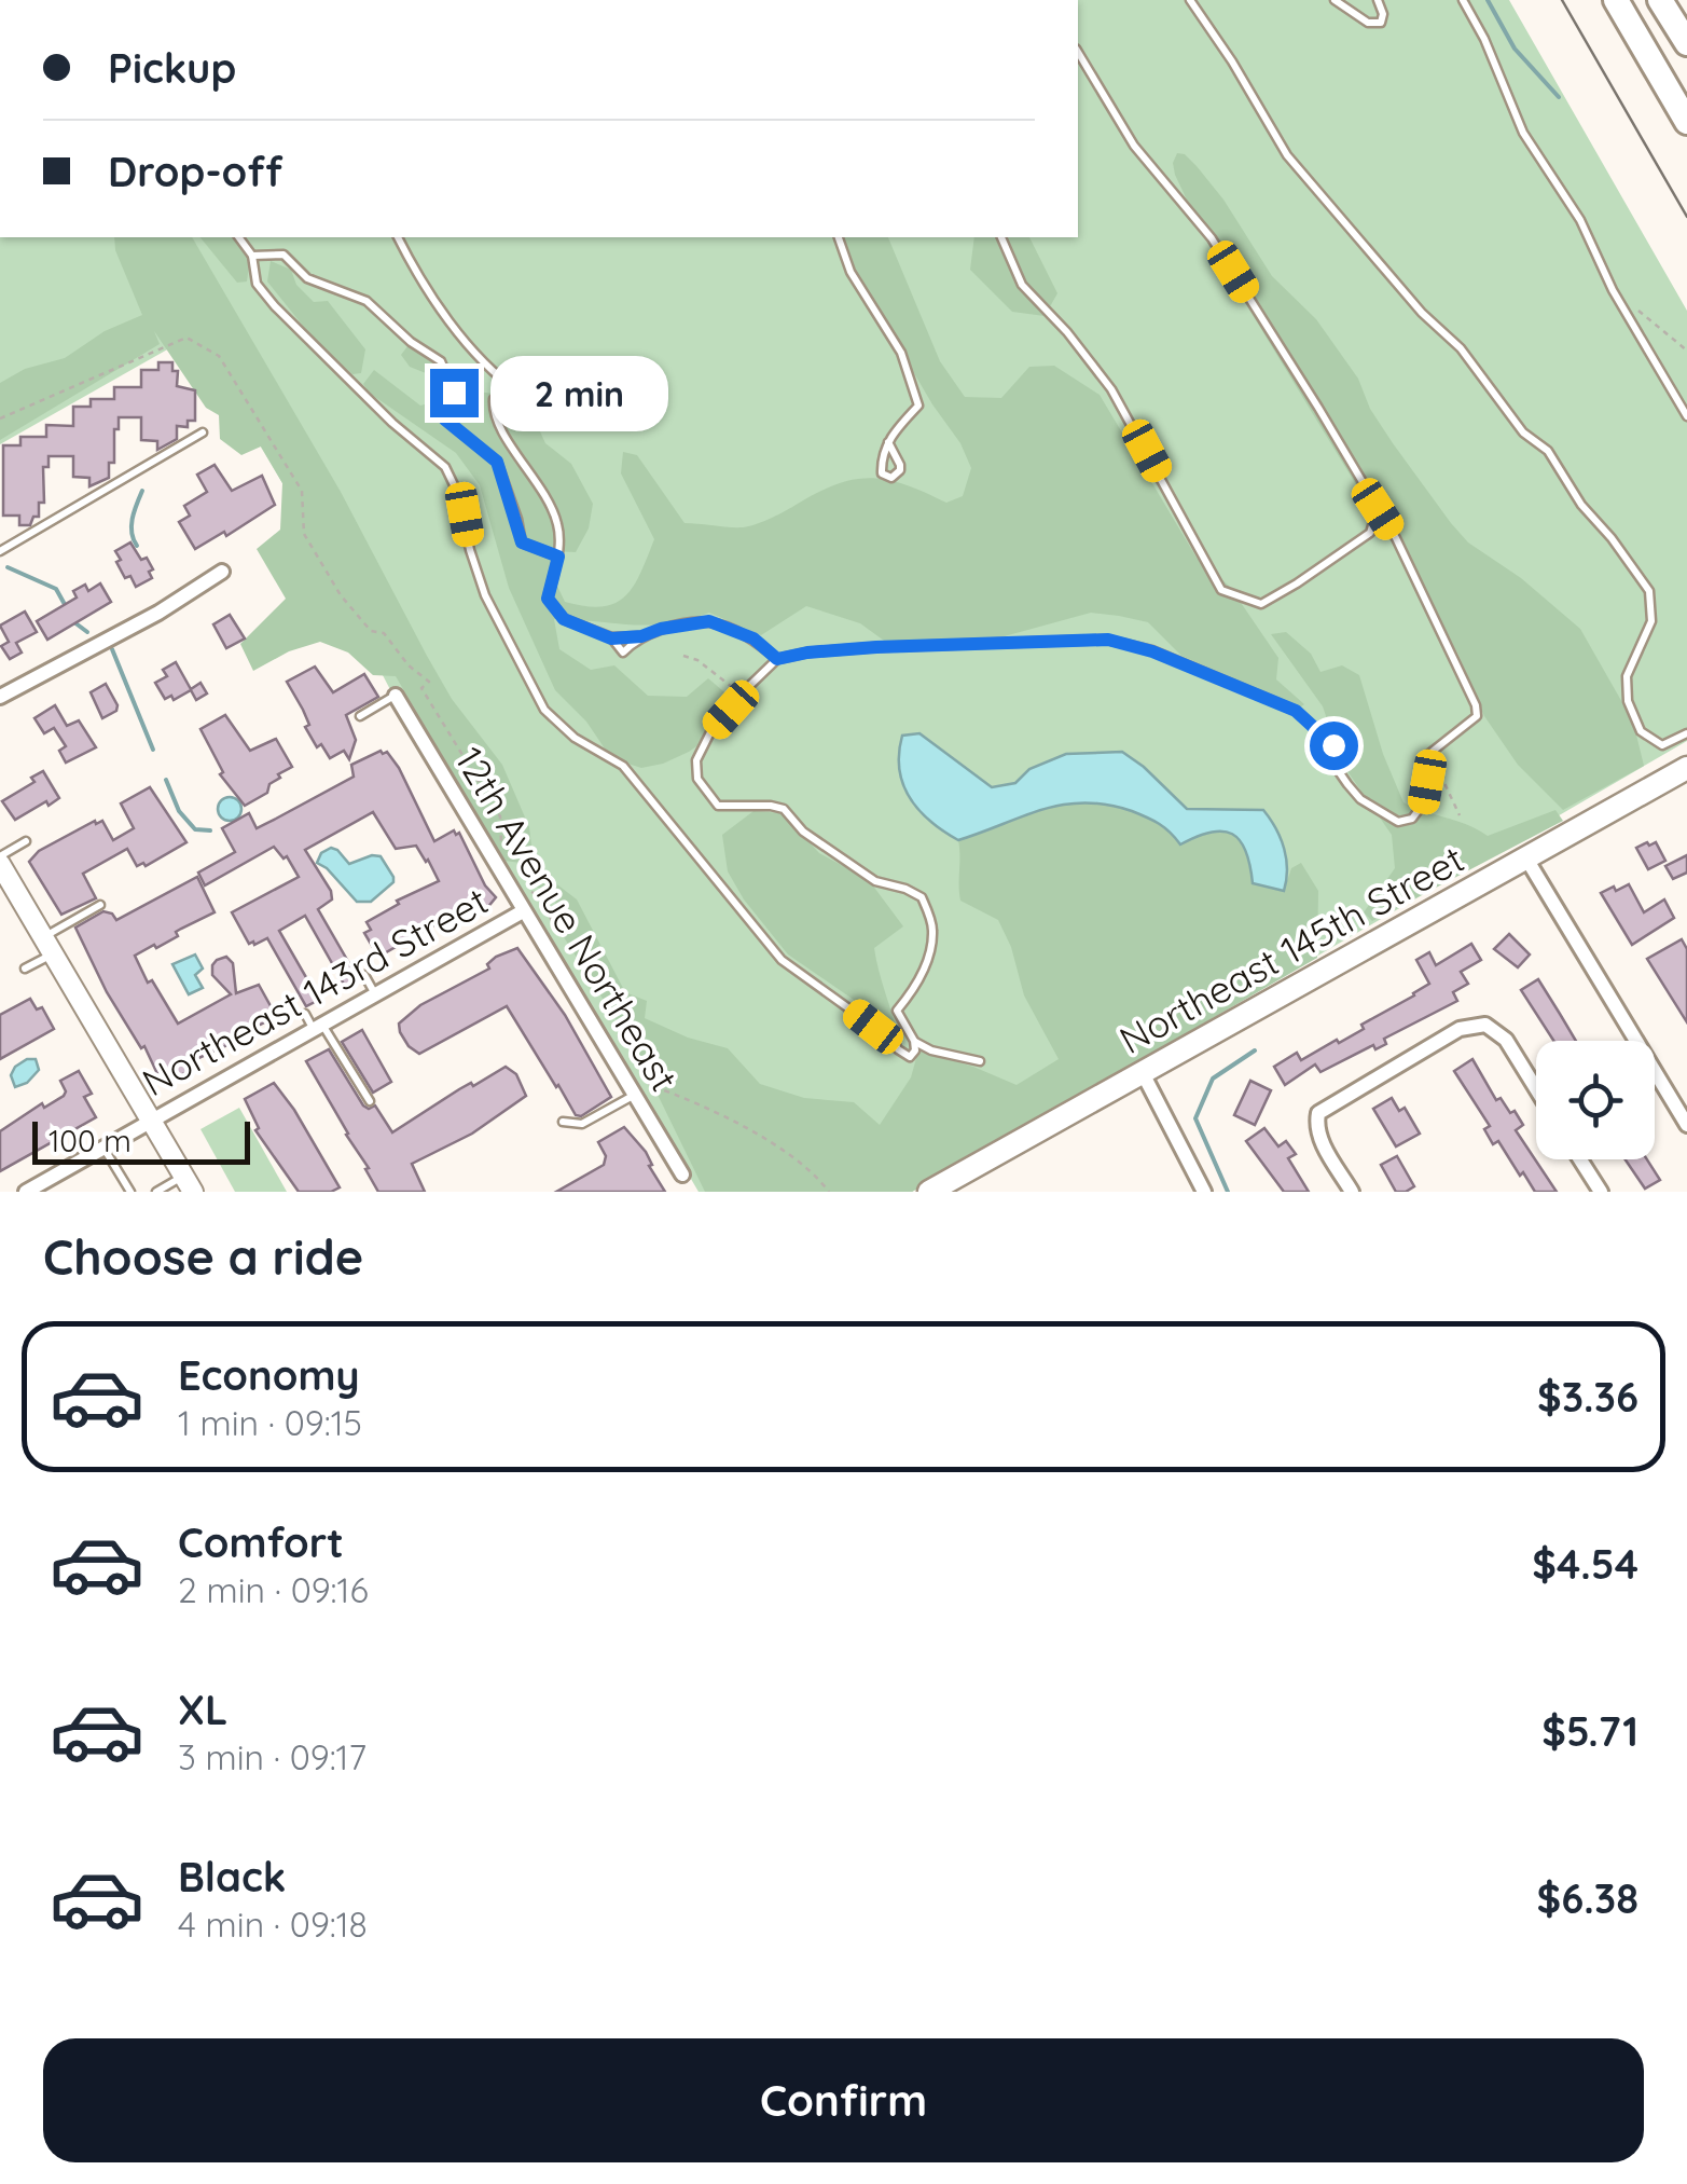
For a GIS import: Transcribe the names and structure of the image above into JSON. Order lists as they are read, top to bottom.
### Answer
{
  "streets": {
    "main road": ["Northeast 145th Street"],
    "street": ["12th Avenue Northeast", "Northeast 143rd Street"]
  },
  "crossings": [
    ["12th Avenue Northeast", "Northeast 143rd Street"]
  ],
  "scale_bar": "100 m",
  "page": {
    "banner": ["Pickup", "Drop-off"],
    "bubble": "2 min",
    "scale": "100 m",
    "heading": "Choose a ride",
    "list": [
      {
        "name": "Economy",
        "note": "1 min · 09:15",
        "value": "$3.36"
      },
      {
        "name": "Comfort",
        "note": "2 min · 09:16",
        "value": "$4.54"
      },
      {
        "name": "XL",
        "note": "3 min · 09:17",
        "value": "$5.71"
      },
      {
        "name": "Black",
        "note": "4 min · 09:18",
        "value": "$6.38"
      }
    ],
    "buttons": "Confirm"
  }
}
